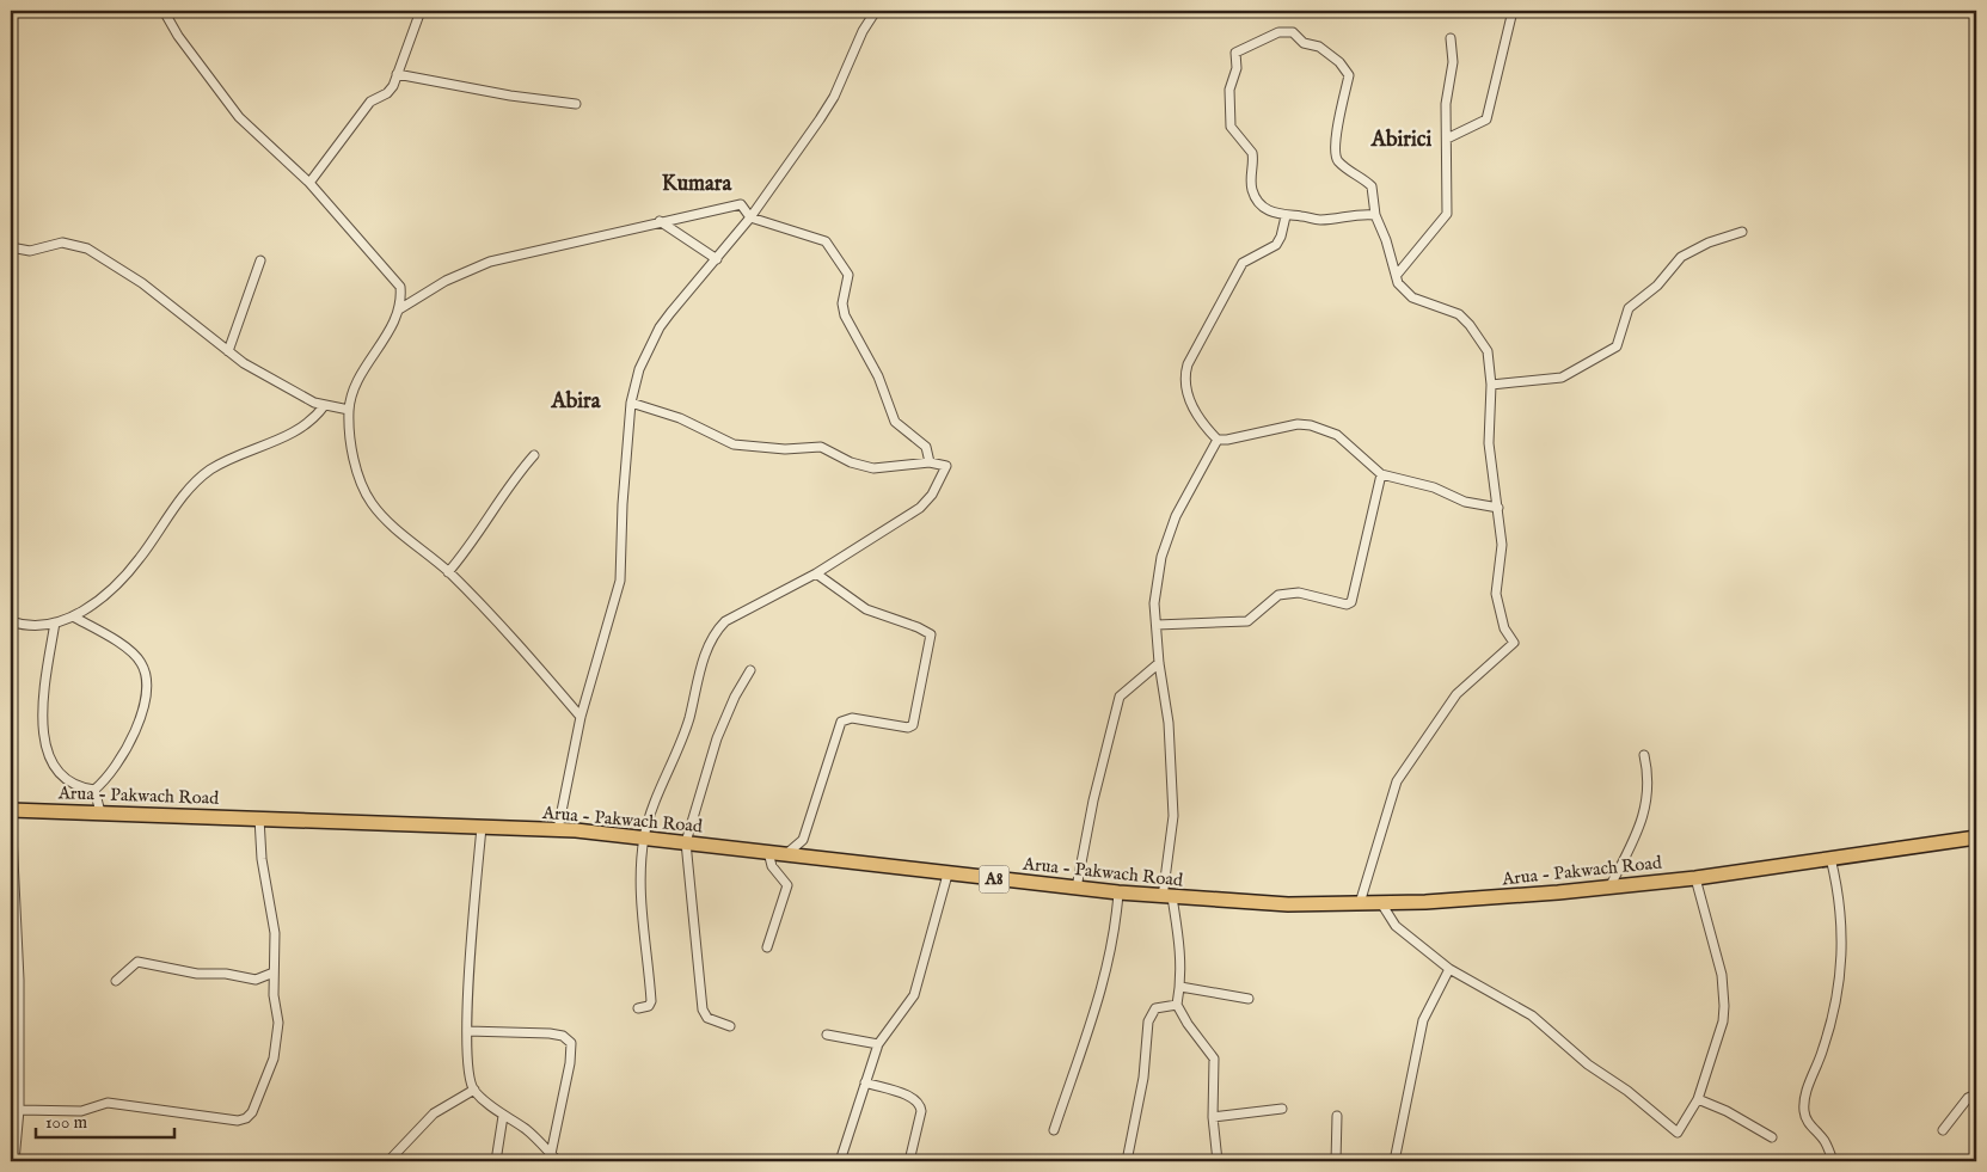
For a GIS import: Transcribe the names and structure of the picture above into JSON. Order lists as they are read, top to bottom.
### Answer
{
  "streets": {
    "main road": ["Arua - Pakwach Road", "A8"]
  },
  "districts": ["Abirici", "Kumara", "Abira"],
  "scale_bar": "100 m"
}
